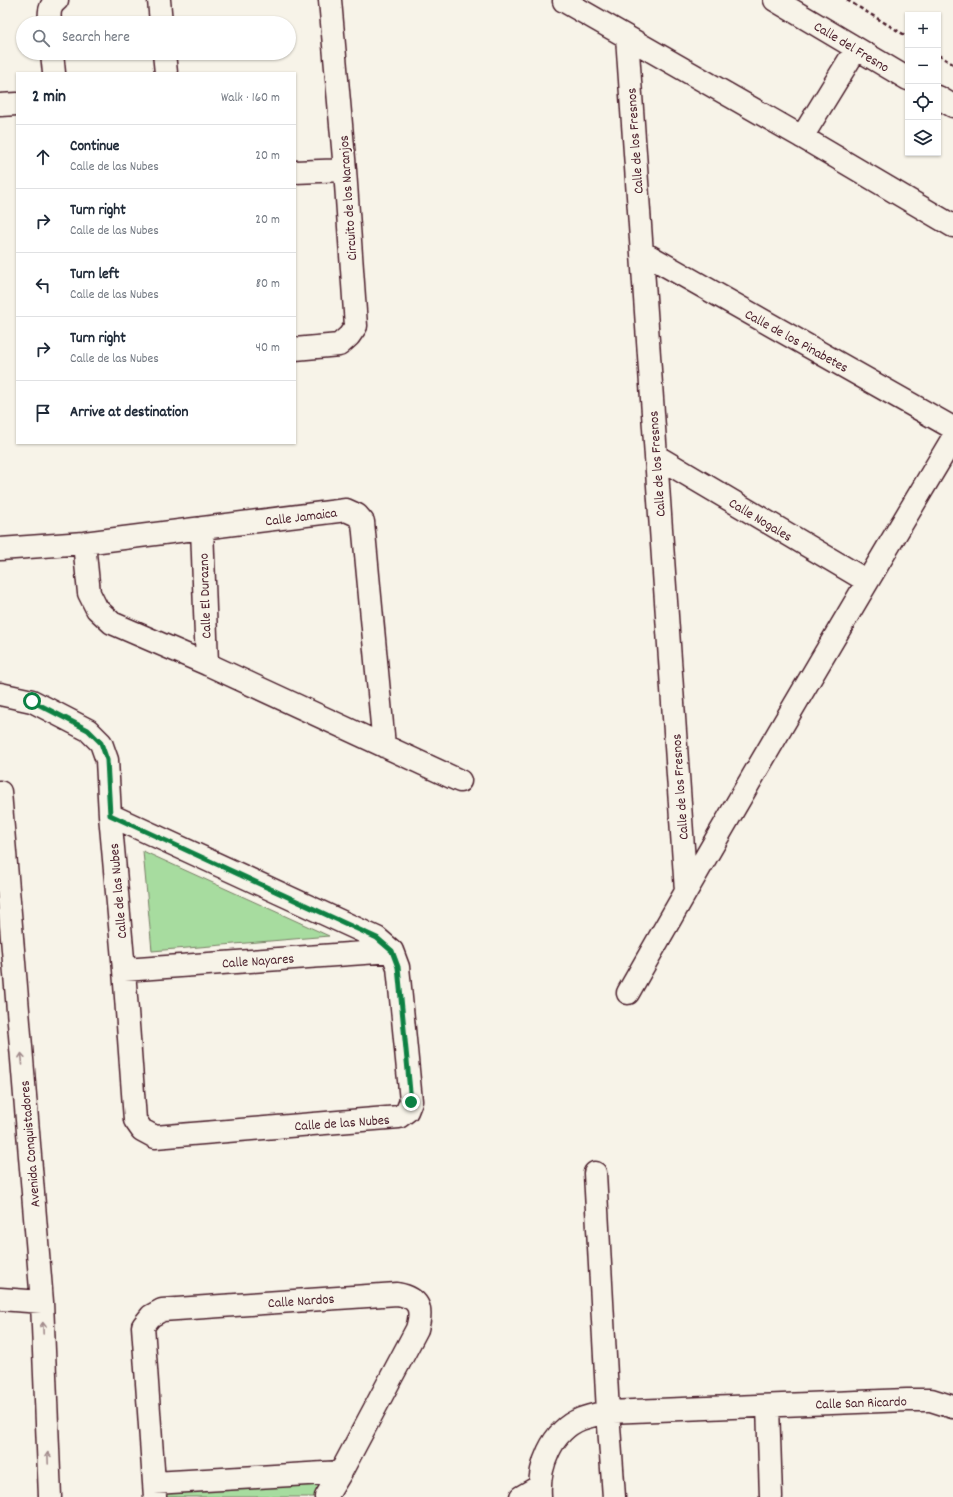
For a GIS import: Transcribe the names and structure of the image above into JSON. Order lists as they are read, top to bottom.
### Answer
{
  "streets": {
    "street": [
      "Calle del Fresno",
      "Calle de los Fresnos",
      "Circuito de los Naranjos",
      "Calle de los Pinabetes",
      "Calle Jamaica",
      "Calle Nogales",
      "Calle El Durazno",
      "Calle de las Nubes",
      "Calle Nayares",
      "Avenida Conquistadores",
      "Calle Nardos",
      "Calle San Ricardo"
    ]
  },
  "crossings": [
    ["Calle de los Fresnos", "Calle de los Pinabetes"],
    ["Calle de los Fresnos", "Calle Nogales"],
    ["Calle Jamaica", "Calle El Durazno"],
    ["Calle de las Nubes", "Calle Nayares"]
  ],
  "one_way": ["Avenida Conquistadores"],
  "page": {
    "map_buttons": ["+", "−"],
    "search": "Search here",
    "heading": ["2 min", "Walk · 160 m"],
    "list": [
      ["Continue", "Calle de las Nubes", "20 m"],
      ["Turn right", "Calle de las Nubes", "20 m"],
      ["Turn left", "Calle de las Nubes", "80 m"],
      ["Turn right", "Calle de las Nubes", "40 m"],
      "Arrive at destination"
    ]
  }
}
